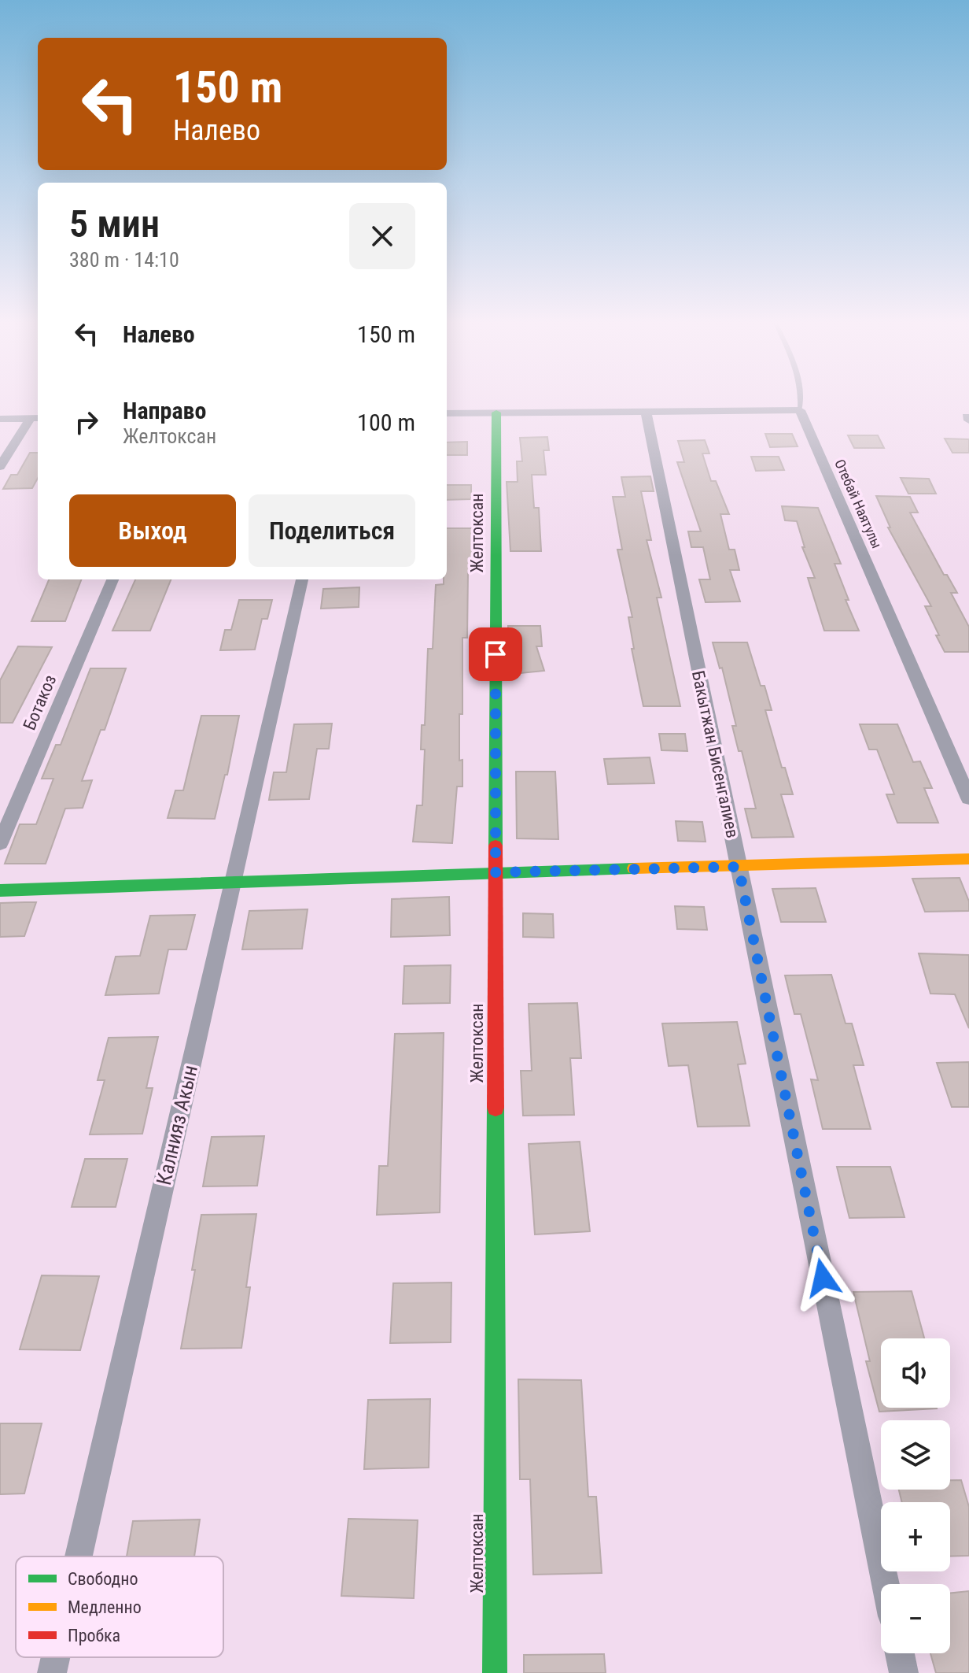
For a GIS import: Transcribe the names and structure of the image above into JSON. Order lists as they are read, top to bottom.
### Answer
{
  "streets": {
    "street": [
      "Отебай Наятулы",
      "Желтоксан",
      "Ботакоз",
      "Бакытжан Бисенгалиев",
      "Калнияз Акын"
    ]
  },
  "legend": ["Свободно", "Медленно", "Пробка"],
  "page": {
    "turn": ["150 m", "Налево"],
    "heading": ["5 мин", "380 m · 14:10"],
    "list": [
      {
        "name": "Налево",
        "value": "150 m"
      },
      {
        "name": "Направо",
        "note": "Желтоксан",
        "value": "100 m"
      }
    ],
    "buttons": ["Выход", "Поделиться"],
    "map_buttons": ["+", "−"]
  }
}
